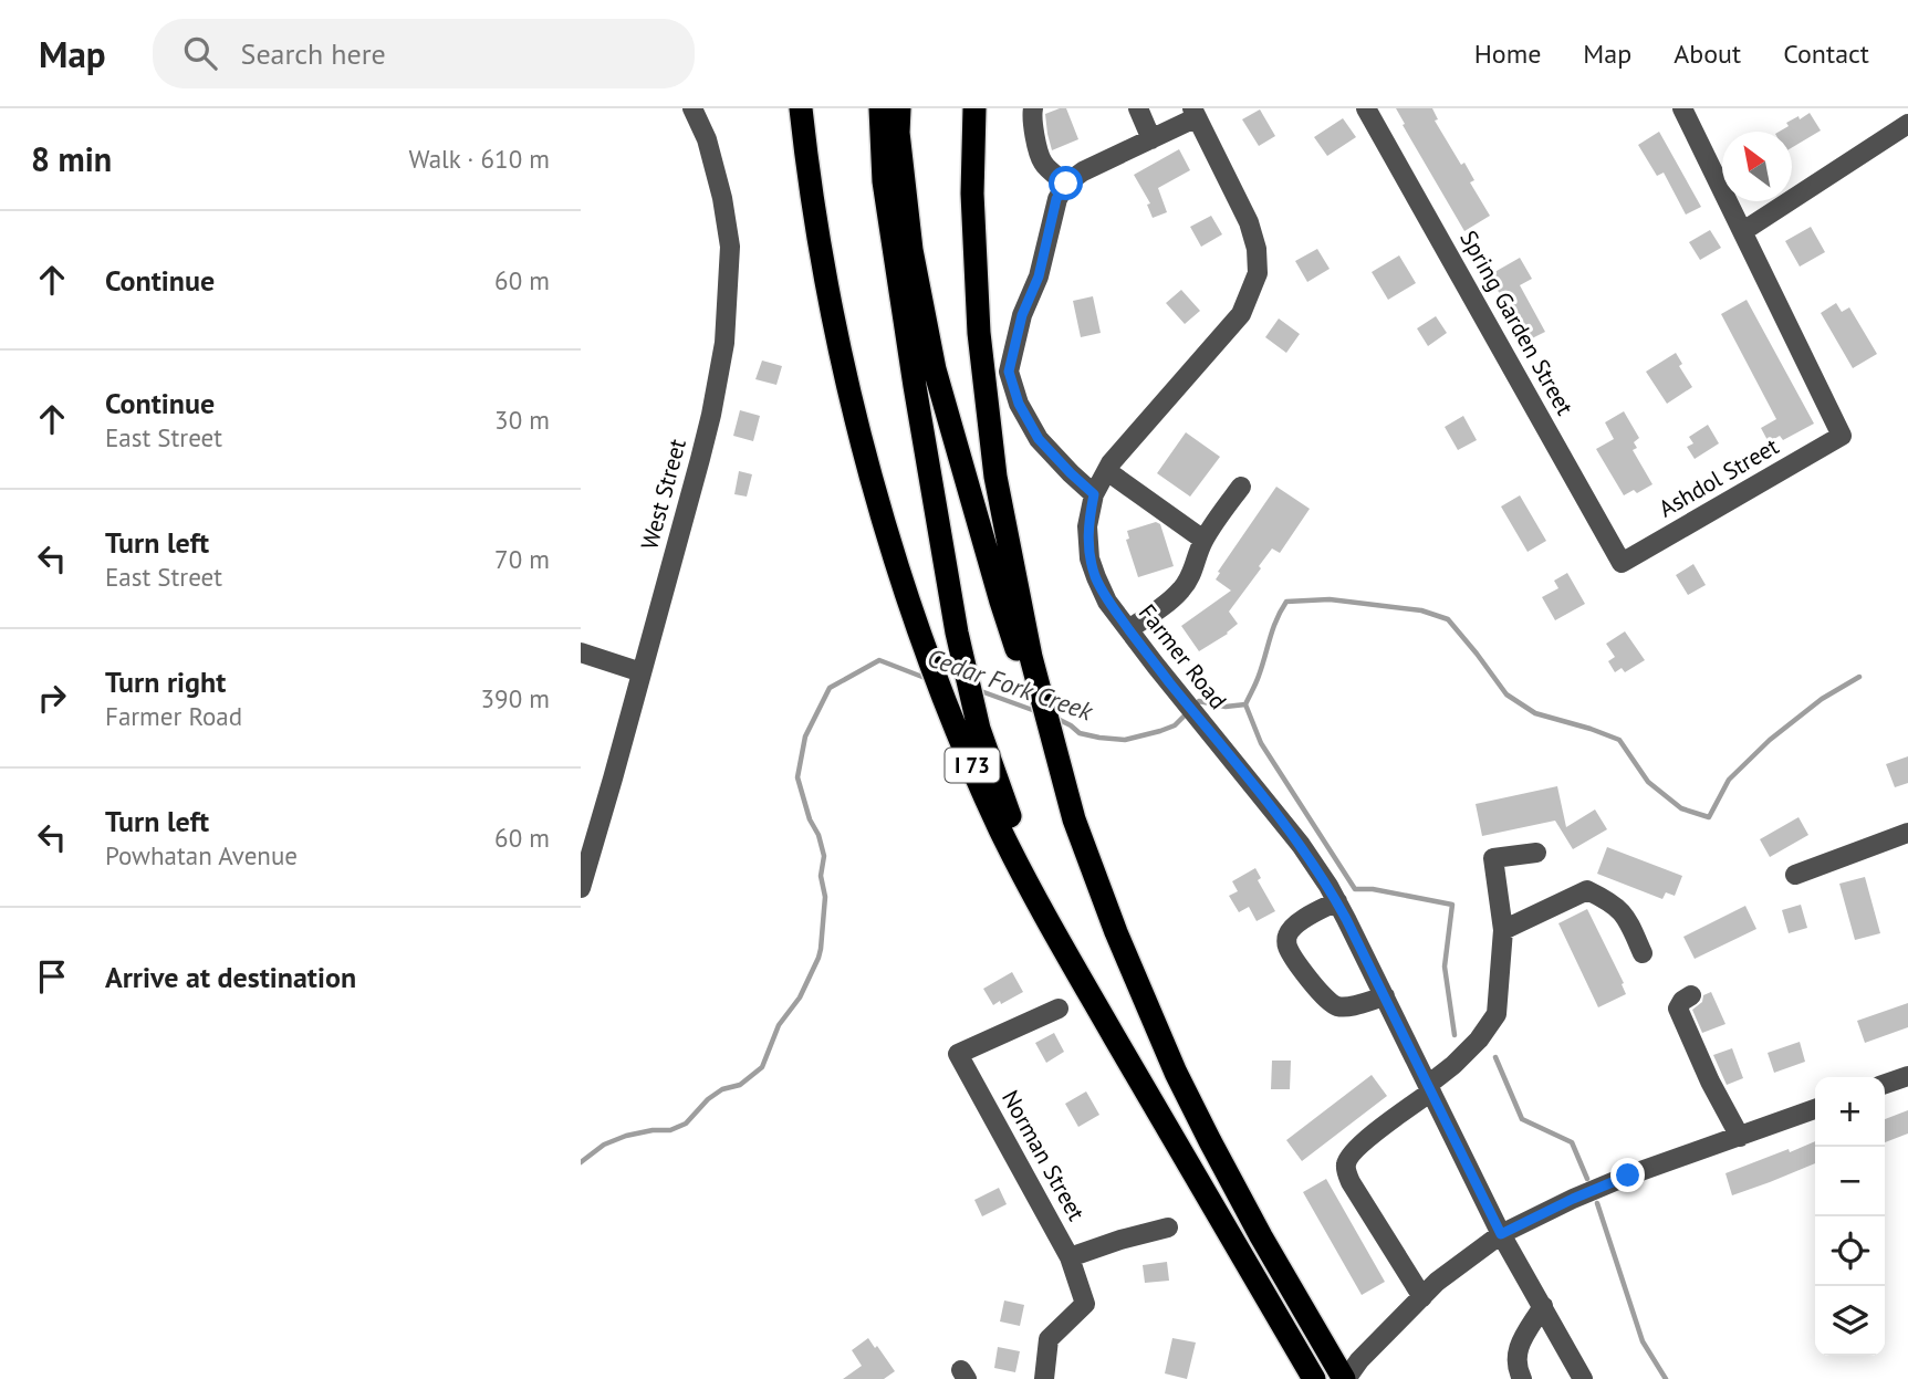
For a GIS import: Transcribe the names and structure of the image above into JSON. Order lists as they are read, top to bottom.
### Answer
{
  "streets": {
    "highway": ["I 73"],
    "street": [
      "Spring Garden Street",
      "Ashdol Street",
      "West Street",
      "Farmer Road",
      "Norman Street"
    ]
  },
  "crossings": [
    ["Spring Garden Street", "Ashdol Street"]
  ],
  "water": ["Cedar Fork Creek"],
  "north": "top left",
  "page": {
    "header": "Map",
    "search": "Search here",
    "nav": [
      "Home",
      "Map",
      "About",
      "Contact"
    ],
    "heading": ["8 min", "Walk · 610 m"],
    "list": [
      ["Continue", "60 m"],
      ["Continue", "East Street", "30 m"],
      ["Turn left", "East Street", "70 m"],
      ["Turn right", "Farmer Road", "390 m"],
      ["Turn left", "Powhatan Avenue", "60 m"],
      "Arrive at destination"
    ],
    "map_buttons": ["+", "−"]
  }
}
